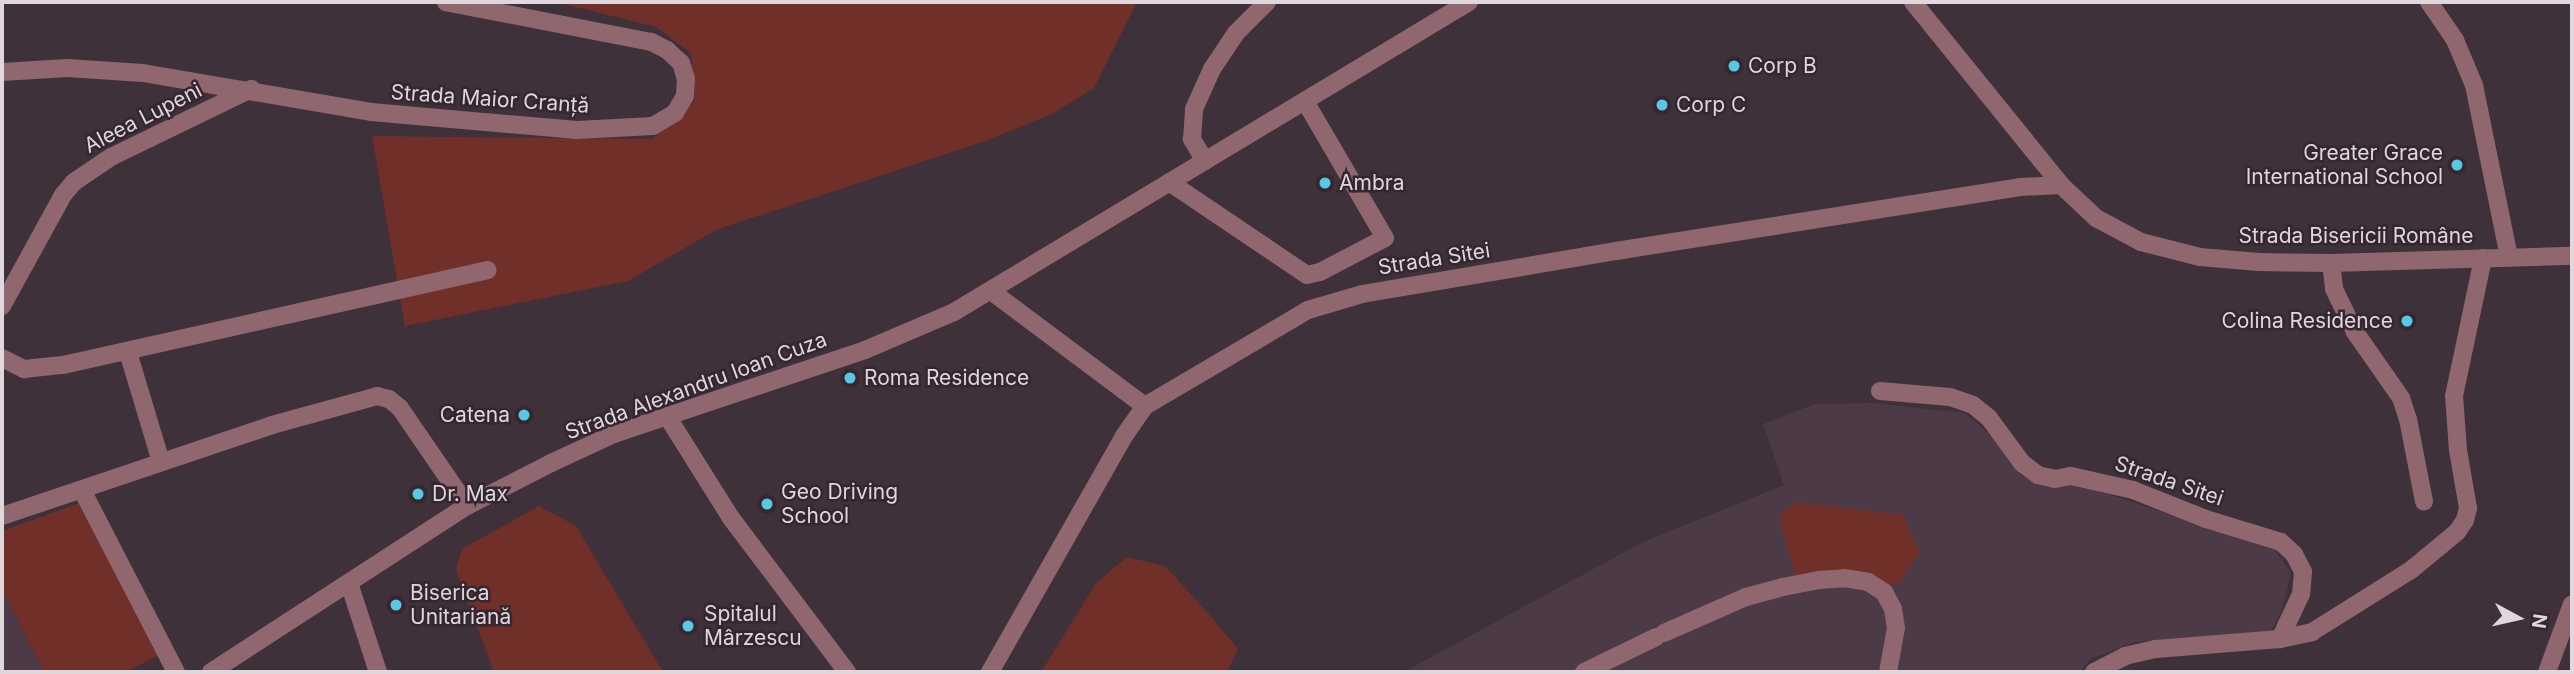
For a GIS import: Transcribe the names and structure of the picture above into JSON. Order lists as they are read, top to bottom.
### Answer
{
  "streets": {
    "street": [
      "Strada Maior Cranță",
      "Aleea Lupeni",
      "Strada Bisericii Române",
      "Strada Sitei",
      "Strada Alexandru Ioan Cuza"
    ]
  },
  "crossings": [
    ["Strada Maior Cranță", "Aleea Lupeni"],
    ["Strada Bisericii Române", "Strada Sitei"]
  ],
  "places": [
    "Corp B",
    "Corp C",
    "Greater Grace International School",
    "Ambra",
    "Colina Residence",
    "Roma Residence",
    "Catena",
    "Dr. Max",
    "Geo Driving School",
    "Biserica Unitariană",
    "Spitalul Mârzescu"
  ],
  "north": "right"
}
